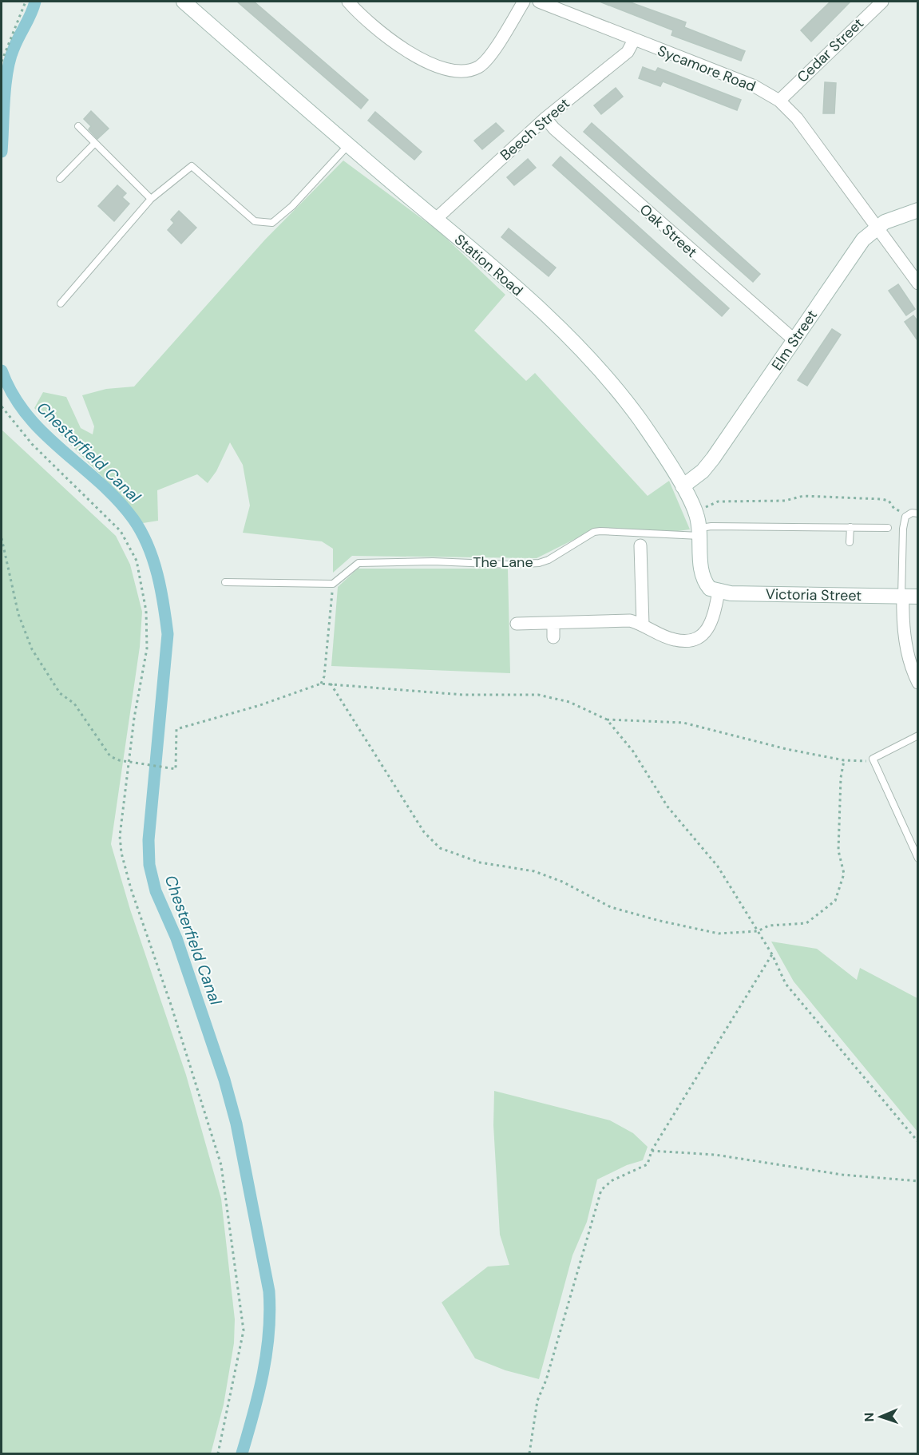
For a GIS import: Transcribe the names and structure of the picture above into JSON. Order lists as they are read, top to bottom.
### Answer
{
  "streets": {
    "street": [
      "Cedar Street",
      "Sycamore Road",
      "Beech Street",
      "Oak Street",
      "Station Road",
      "Elm Street",
      "Victoria Street"
    ],
    "lane": ["The Lane"]
  },
  "crossings": [
    ["Cedar Street", "Sycamore Road"],
    ["Sycamore Road", "Beech Street"],
    ["Sycamore Road", "Elm Street"],
    ["Beech Street", "Oak Street"],
    ["Beech Street", "Station Road"],
    ["Oak Street", "Elm Street"],
    ["Station Road", "Elm Street"],
    ["Station Road", "The Lane"],
    ["Station Road", "Victoria Street"]
  ],
  "water": ["Chesterfield Canal"],
  "north": "left"
}
